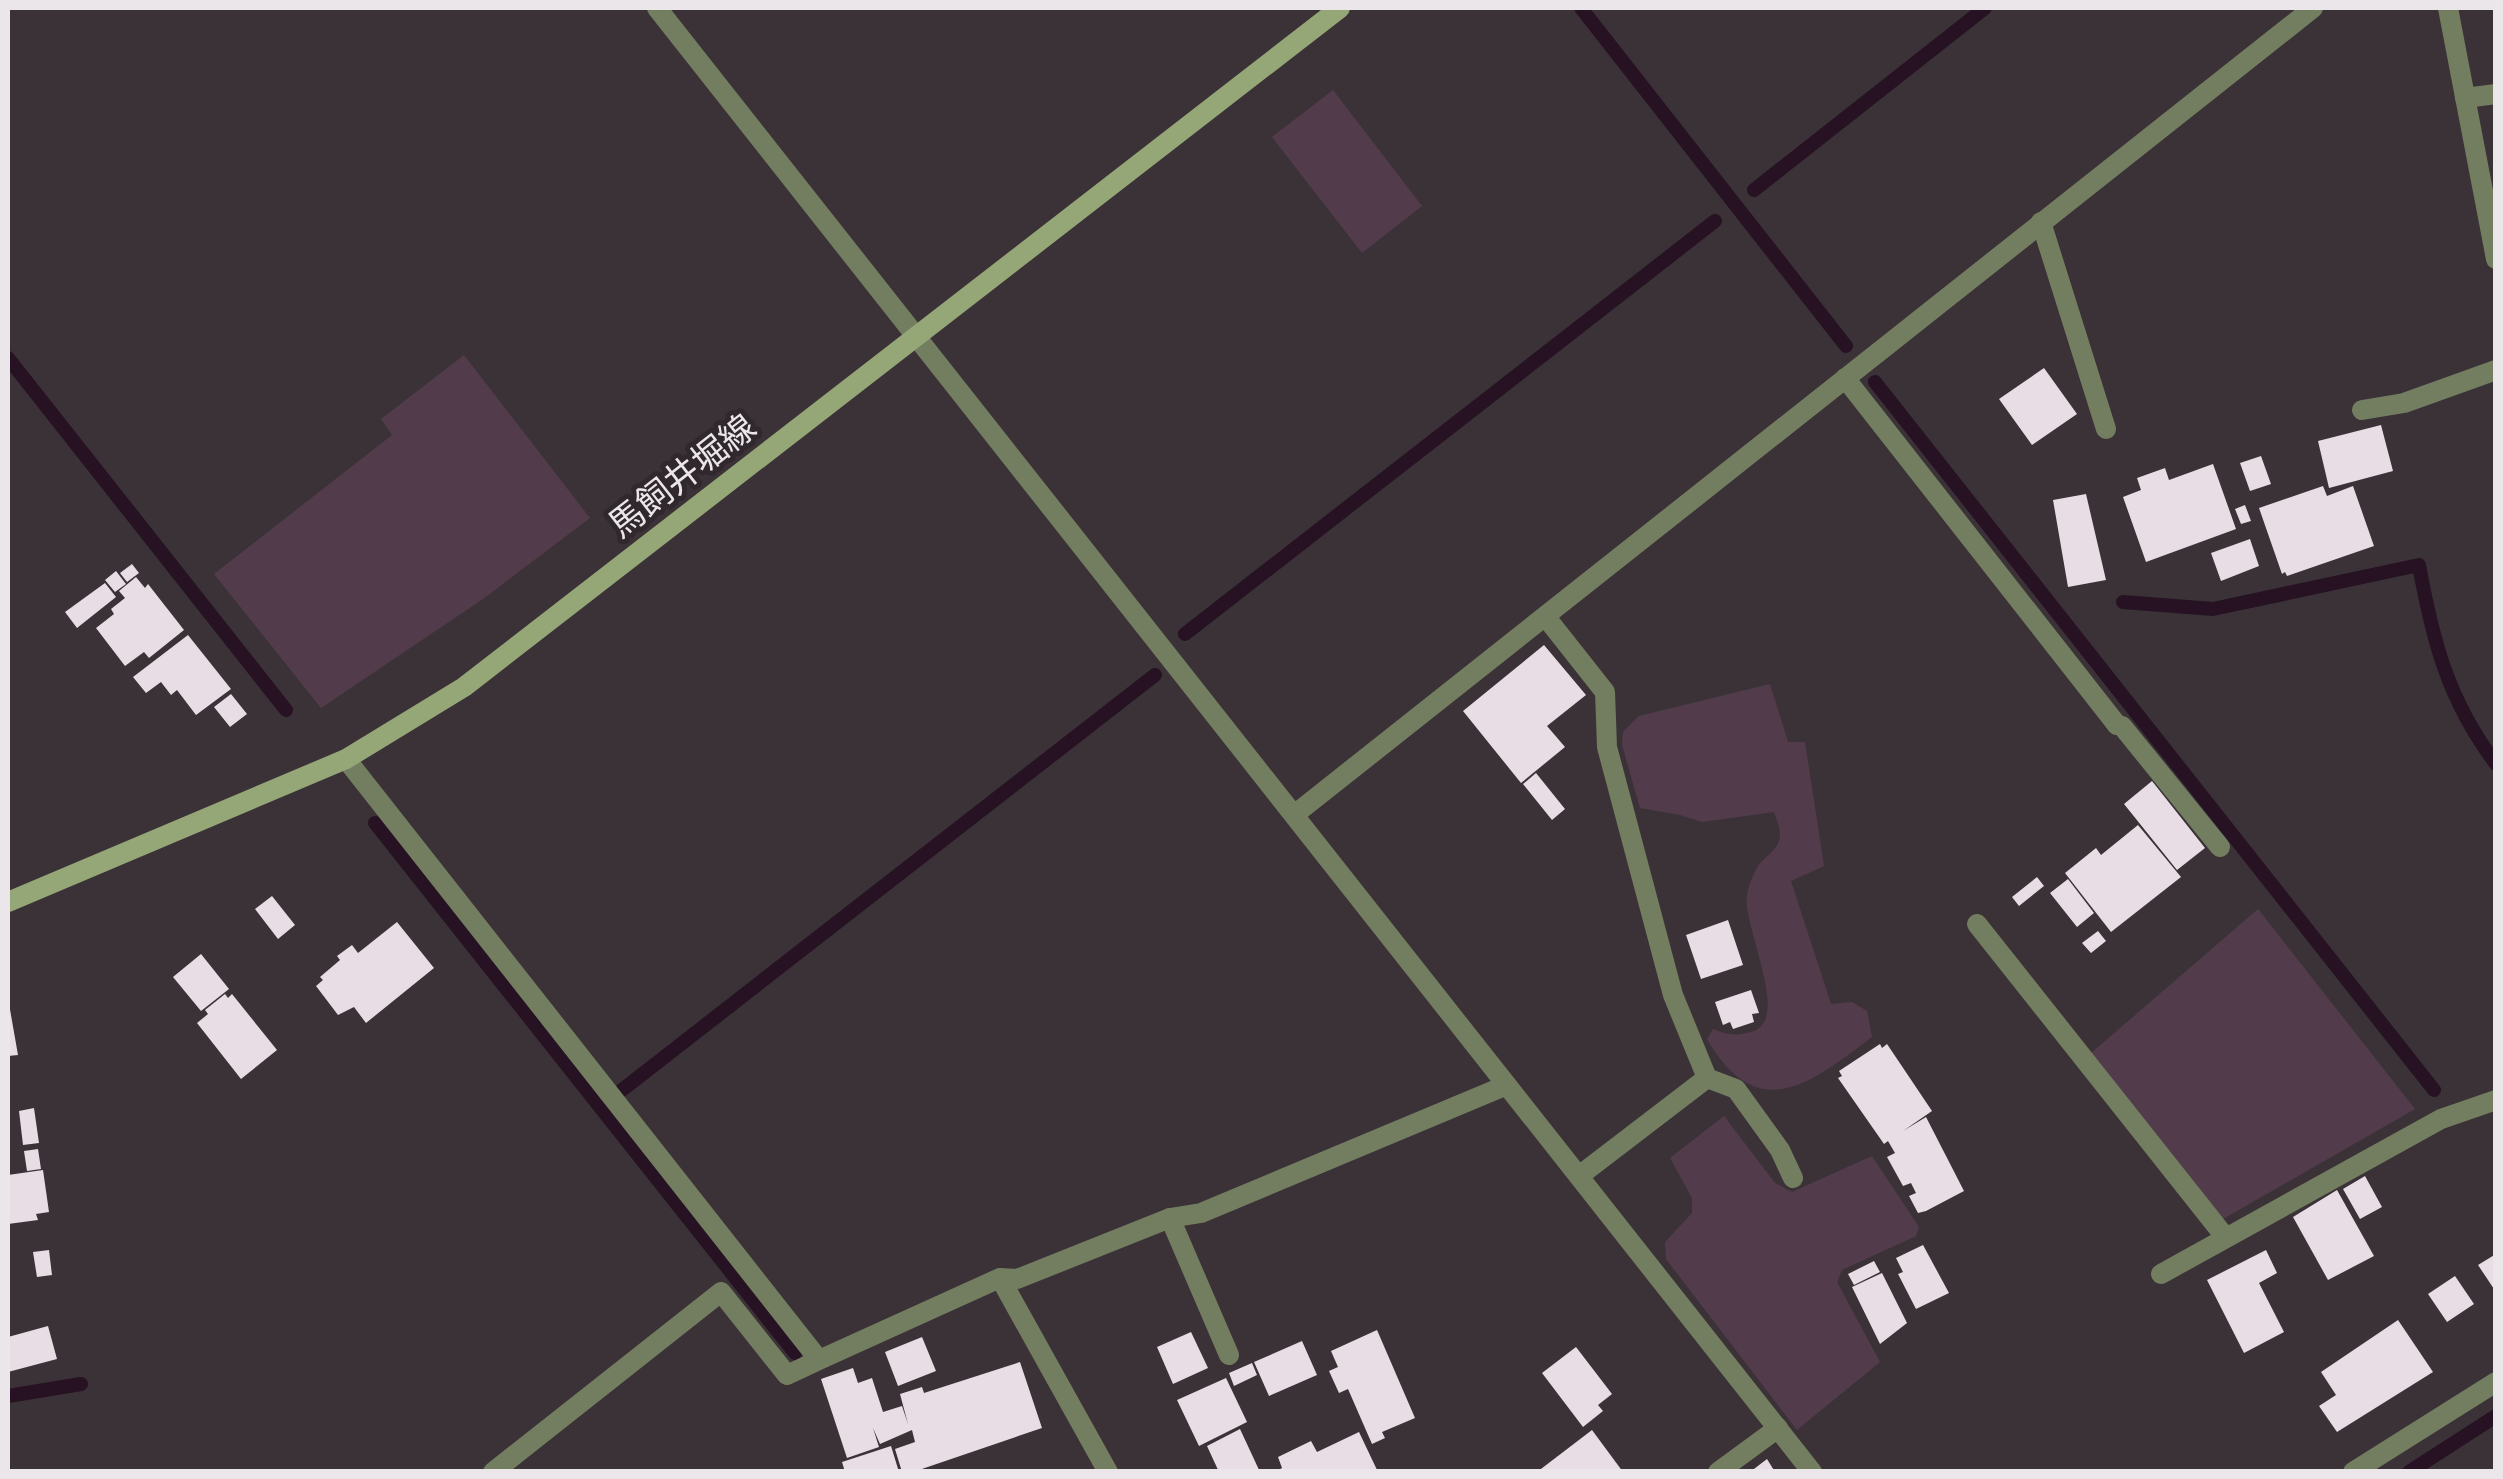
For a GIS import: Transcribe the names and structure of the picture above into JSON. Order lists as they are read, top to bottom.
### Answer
{
  "streets": {
    "main road": ["馬飼井堀線"]
  }
}
